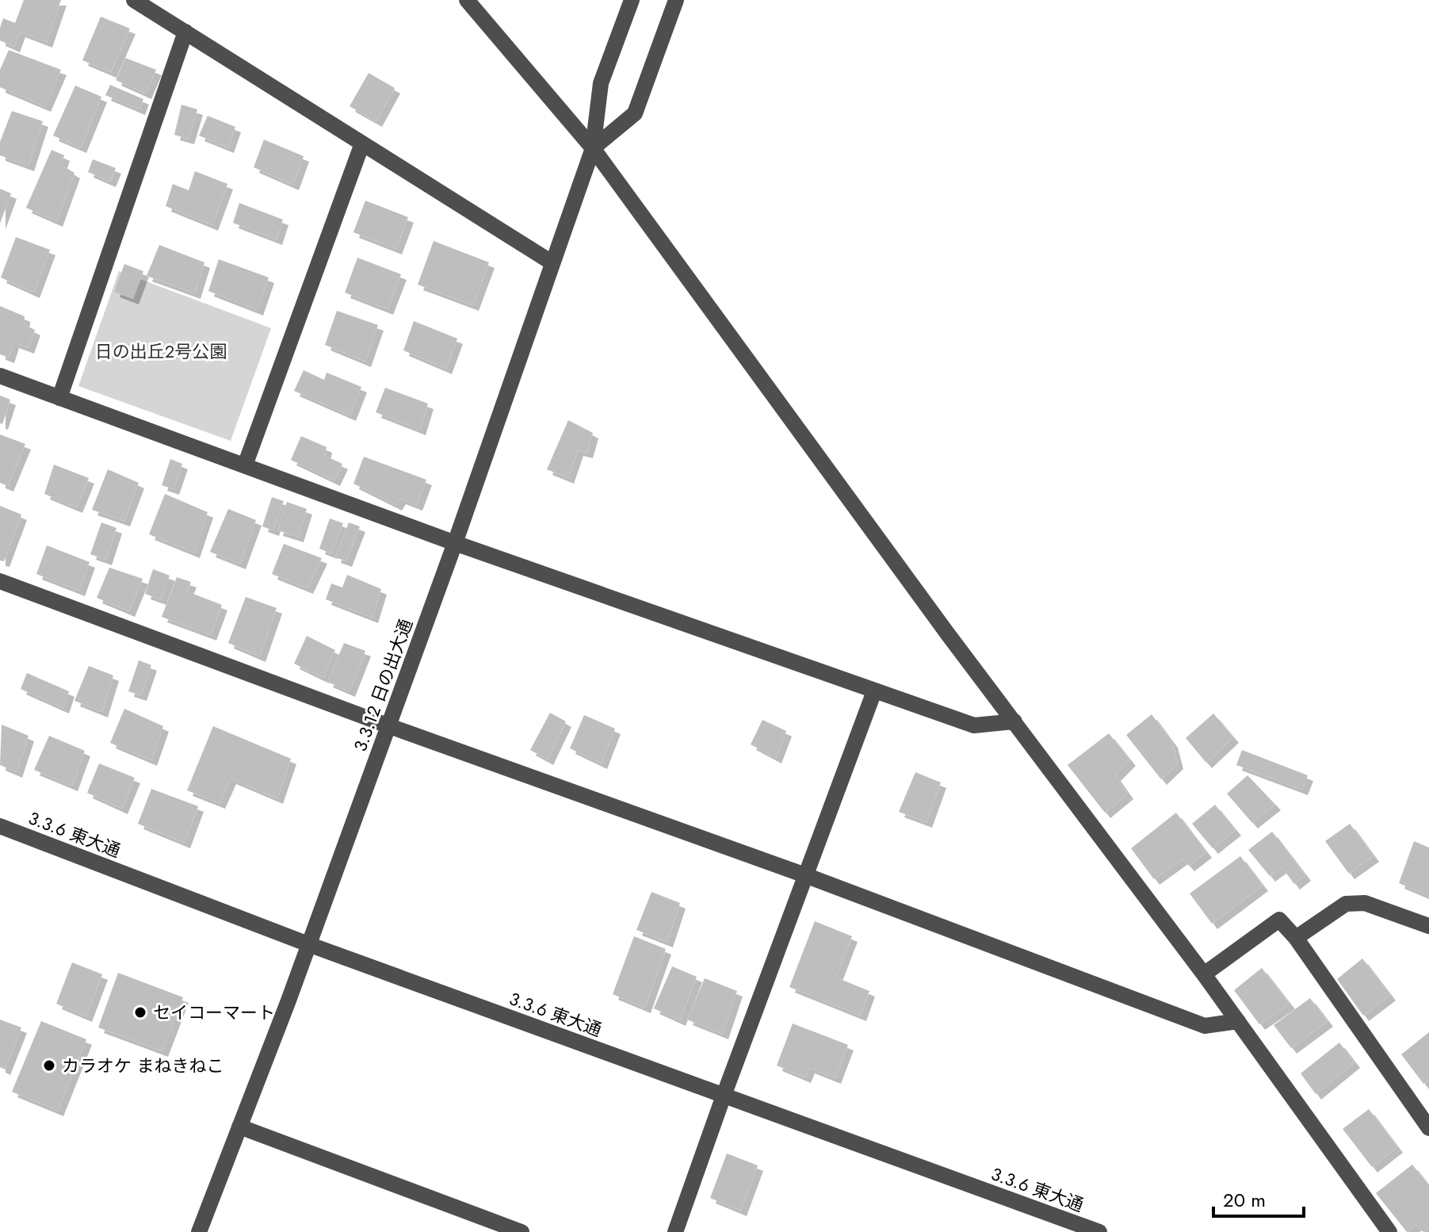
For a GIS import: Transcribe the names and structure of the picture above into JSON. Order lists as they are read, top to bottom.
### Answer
{
  "streets": {
    "street": ["3.3.12 日の出大通", "3.3.6 東大通"]
  },
  "crossings": [
    ["3.3.12 日の出大通", "3.3.6 東大通"]
  ],
  "parks": ["日の出丘2号公園"],
  "places": ["セイコーマート", "カラオケ まねきねこ"],
  "scale_bar": "20 m"
}
